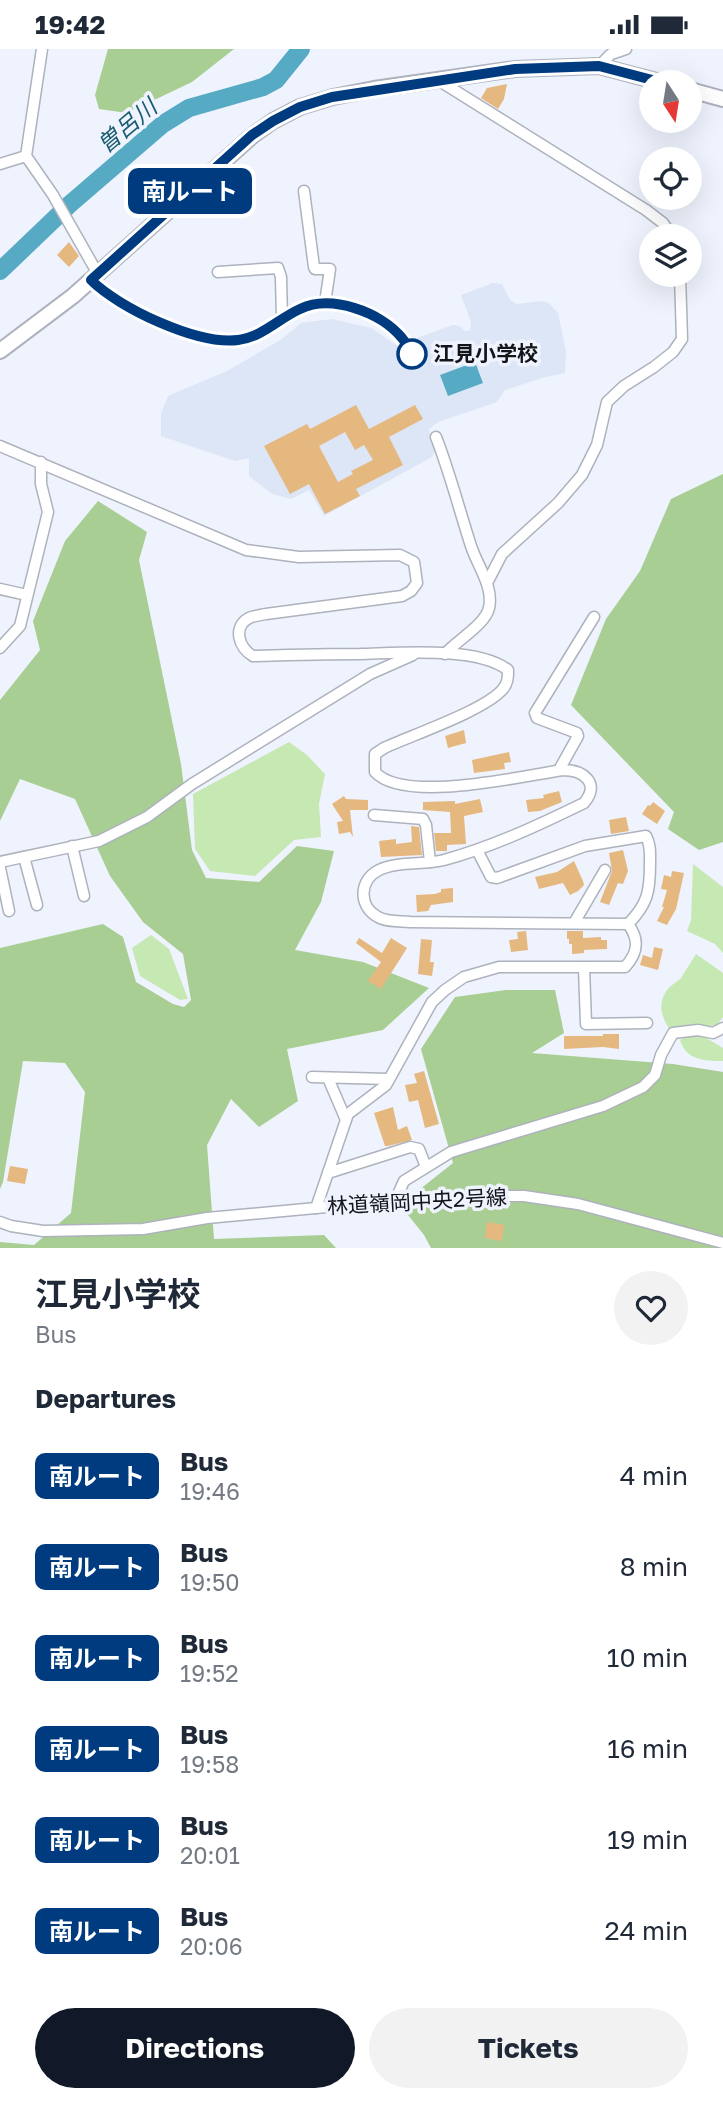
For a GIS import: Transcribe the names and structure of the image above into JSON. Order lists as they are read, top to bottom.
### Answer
{
  "streets": {
    "street": ["林道嶺岡中央2号線"]
  },
  "water": ["曽呂川"],
  "places": ["江見小学校"],
  "lines": ["bus line 南ルート"],
  "north": "bottom",
  "page": {
    "status": "19:42",
    "on_map": "南ルート",
    "heading": [
      ["江見小学校", "Bus"],
      "Departures"
    ],
    "list": [
      {
        "mark": "南ルート",
        "name": "Bus",
        "note": "19:46",
        "value": "4 min"
      },
      {
        "mark": "南ルート",
        "name": "Bus",
        "note": "19:50",
        "value": "8 min"
      },
      {
        "mark": "南ルート",
        "name": "Bus",
        "note": "19:52",
        "value": "10 min"
      },
      {
        "mark": "南ルート",
        "name": "Bus",
        "note": "19:58",
        "value": "16 min"
      },
      {
        "mark": "南ルート",
        "name": "Bus",
        "note": "20:01",
        "value": "19 min"
      },
      {
        "mark": "南ルート",
        "name": "Bus",
        "note": "20:06",
        "value": "24 min"
      }
    ],
    "buttons": ["Directions", "Tickets"]
  }
}
